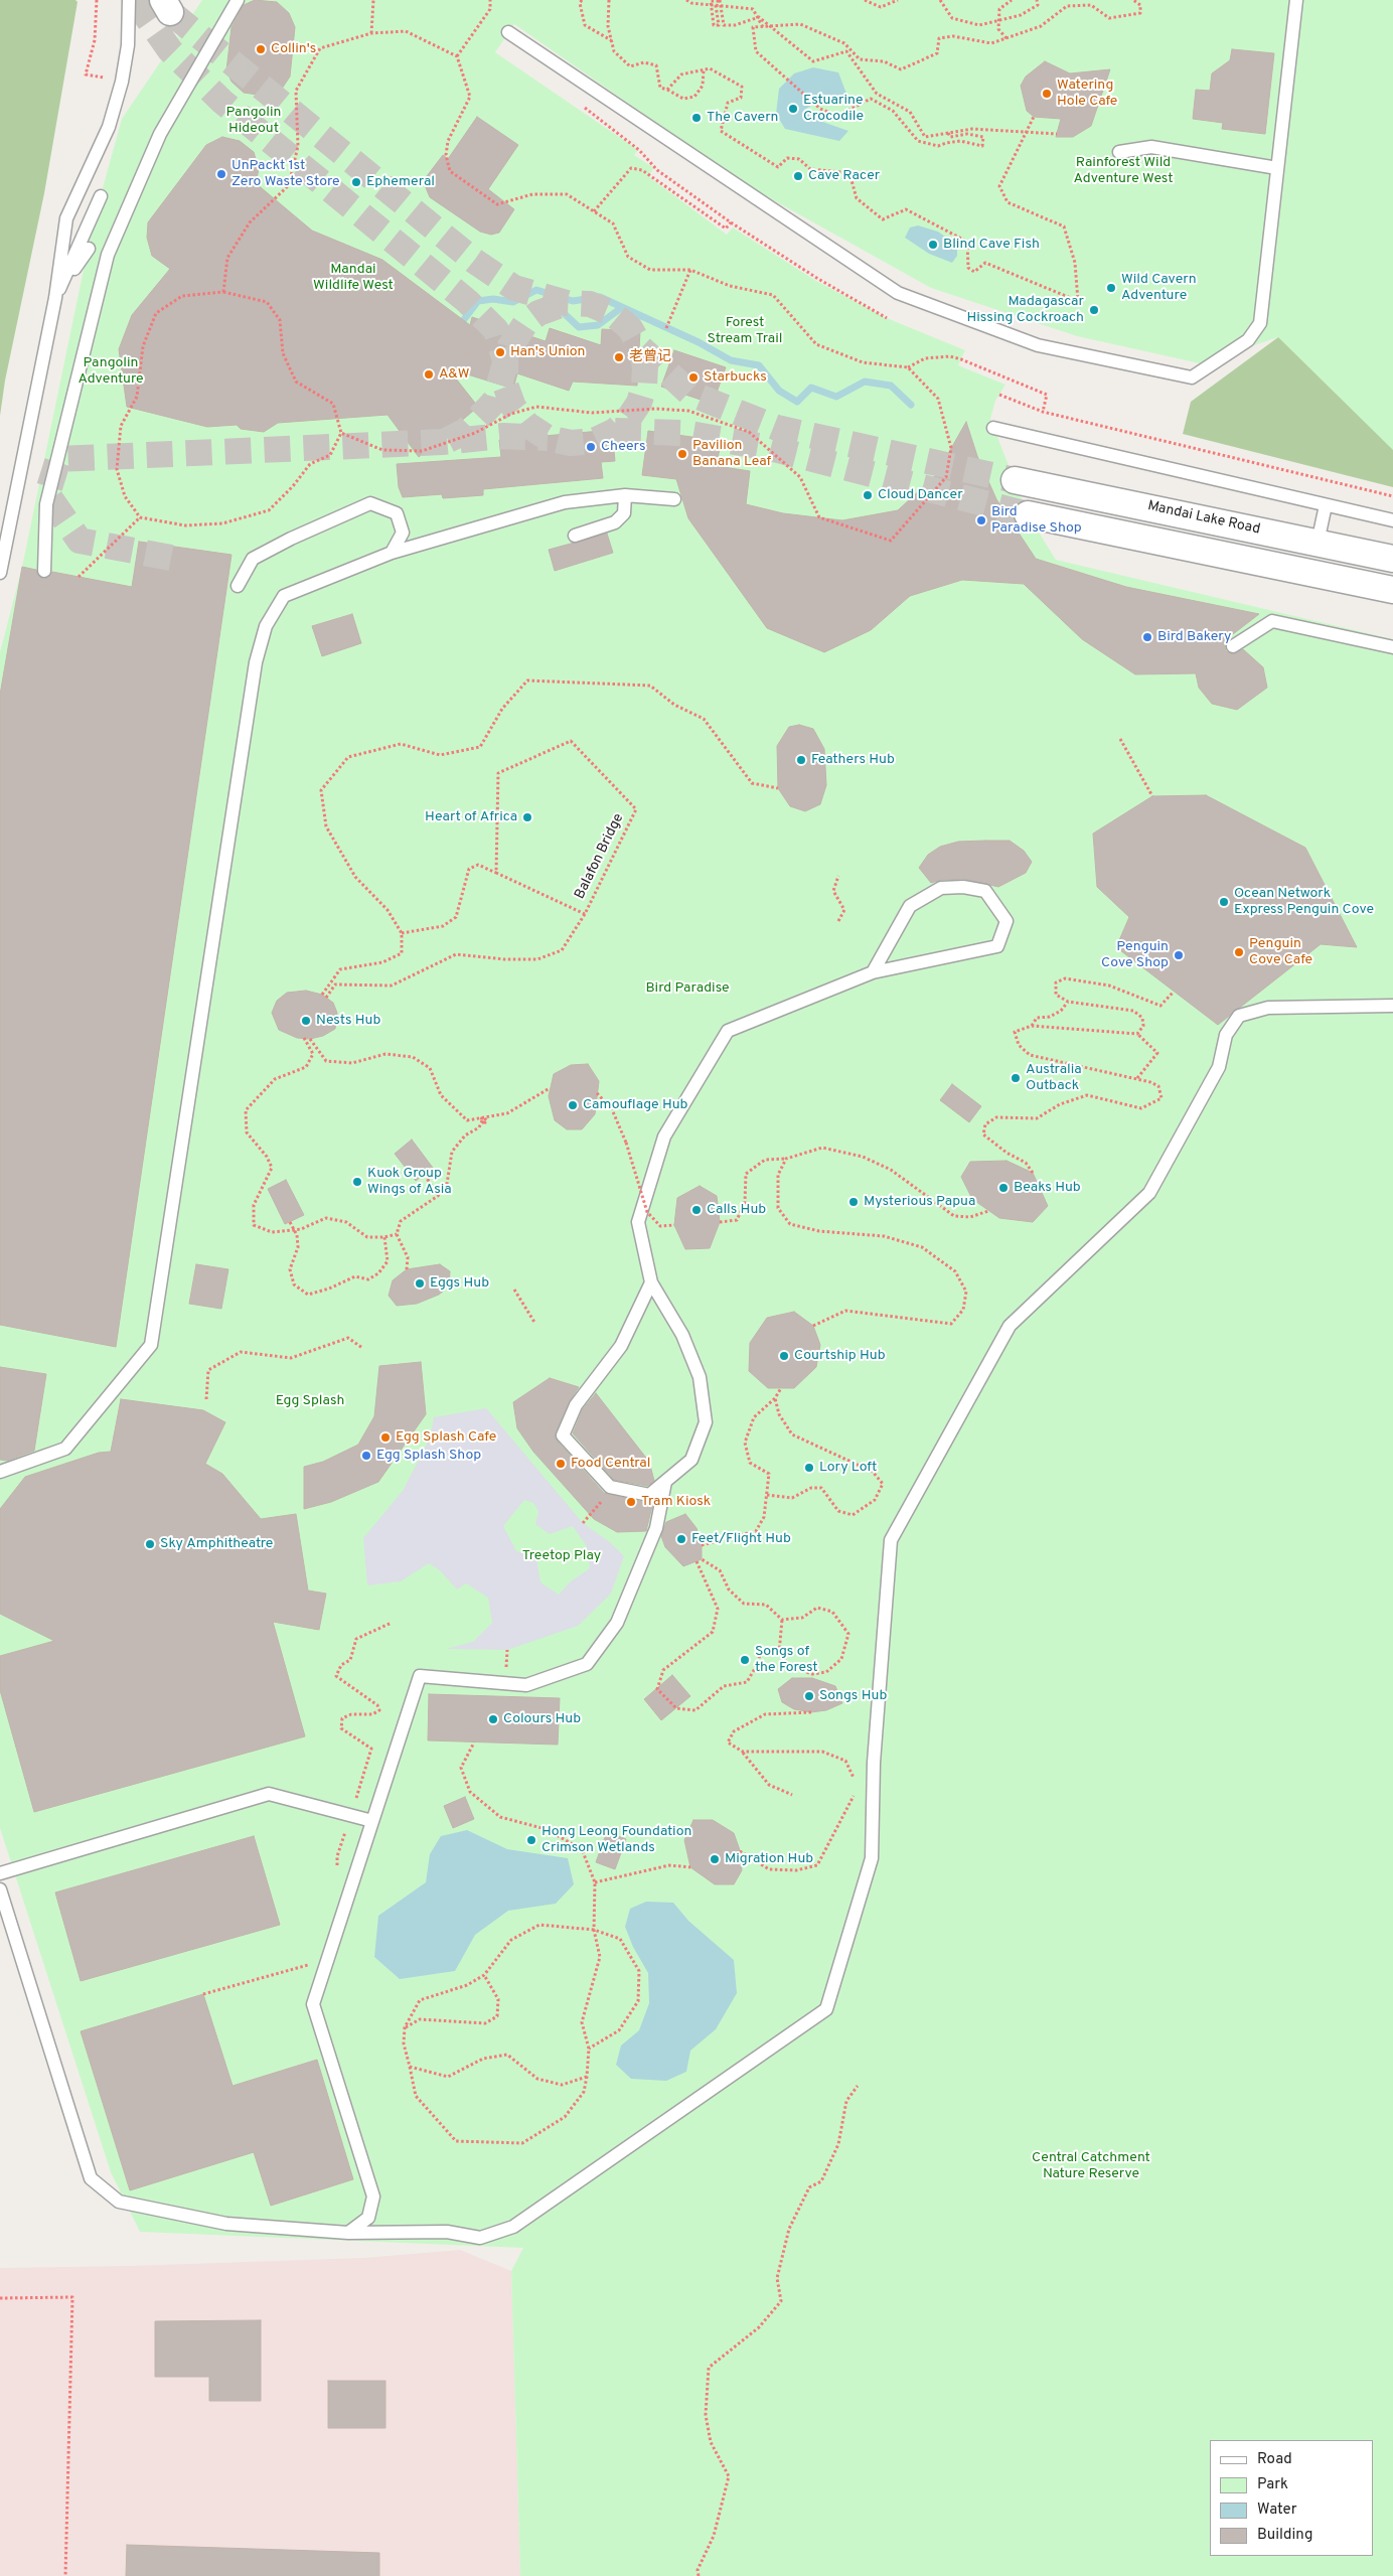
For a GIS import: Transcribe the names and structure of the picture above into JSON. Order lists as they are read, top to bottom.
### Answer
{
  "streets": {
    "street": ["Mandai Lake Road"],
    "path": ["Balafon Bridge"]
  },
  "parks": [
    "Pangolin Hideout",
    "Rainforest Wild Adventure West",
    "Mandai Wildlife West",
    "Forest Stream Trail",
    "Pangolin Adventure",
    "Bird Paradise",
    "Egg Splash",
    "Treetop Play",
    "Central Catchment Nature Reserve"
  ],
  "places": [
    "Collin's",
    "Watering Hole Cafe",
    "Estuarine Crocodile",
    "The Cavern",
    "UnPackt 1st Zero Waste Store",
    "Cave Racer",
    "Ephemeral",
    "Blind Cave Fish",
    "Wild Cavern Adventure",
    "Madagascar Hissing Cockroach",
    "Han's Union",
    "老曾记",
    "A&W",
    "Starbucks",
    "Cheers",
    "Pavilion Banana Leaf",
    "Cloud Dancer",
    "Bird Paradise Shop",
    "Bird Bakery",
    "Feathers Hub",
    "Heart of Africa",
    "Ocean Network Express Penguin Cove",
    "Penguin Cove Cafe",
    "Penguin Cove Shop",
    "Nests Hub",
    "Australia Outback",
    "Camouflage Hub",
    "Kuok Group Wings of Asia",
    "Beaks Hub",
    "Mysterious Papua",
    "Calls Hub",
    "Eggs Hub",
    "Courtship Hub",
    "Egg Splash Cafe",
    "Egg Splash Shop",
    "Food Central",
    "Lory Loft",
    "Tram Kiosk",
    "Feet/Flight Hub",
    "Sky Amphitheatre",
    "Songs of the Forest",
    "Songs Hub",
    "Colours Hub",
    "Hong Leong Foundation Crimson Wetlands",
    "Migration Hub"
  ],
  "legend": [
    "Road",
    "Park",
    "Water",
    "Building"
  ]
}
